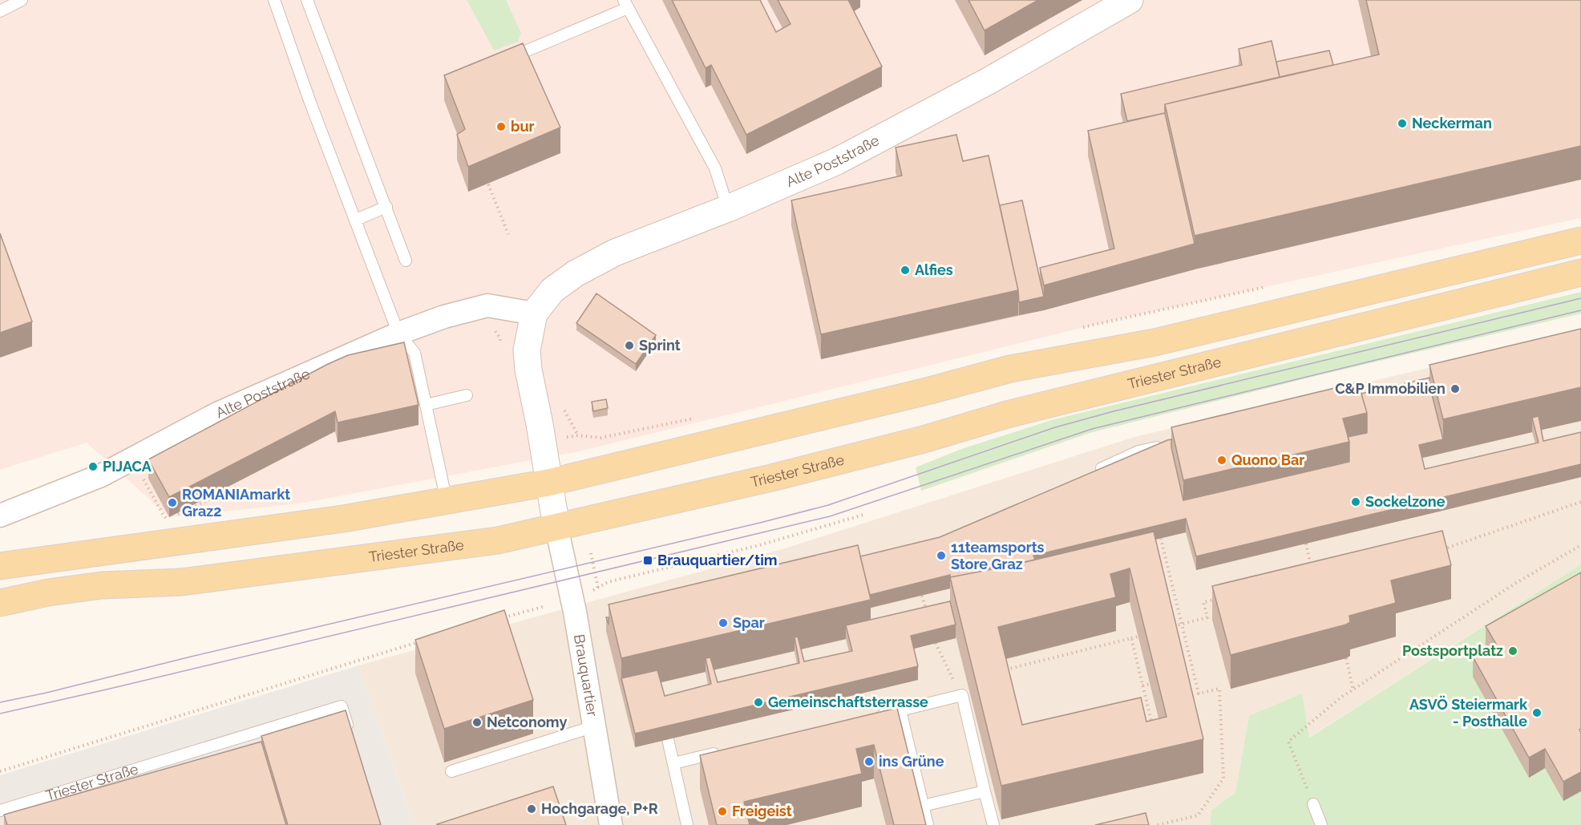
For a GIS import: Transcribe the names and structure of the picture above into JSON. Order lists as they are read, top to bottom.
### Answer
{
  "streets": {
    "main road": ["Triester Straße"],
    "street": ["Alte Poststraße", "Brauquartier"]
  },
  "crossings": [
    ["Alte Poststraße", "Triester Straße"],
    ["Alte Poststraße", "Brauquartier"],
    ["Triester Straße", "Brauquartier"]
  ],
  "places": {
    "other": [
      "Neckerman",
      "bur",
      "Alfies",
      "Sprint",
      "C&P Immobilien",
      "Quono Bar",
      "PIJACA",
      "Sockelzone",
      "ROMANIAmarkt Graz2",
      "11teamsports Store Graz",
      "Spar",
      "Postsportplatz",
      "Gemeinschaftsterrasse",
      "ASVÖ Steiermark - Posthalle",
      "Netconomy",
      "ins Grüne",
      "Hochgarage, P+R",
      "Freigeist"
    ],
    "transit": ["Brauquartier/tim"]
  }
}
